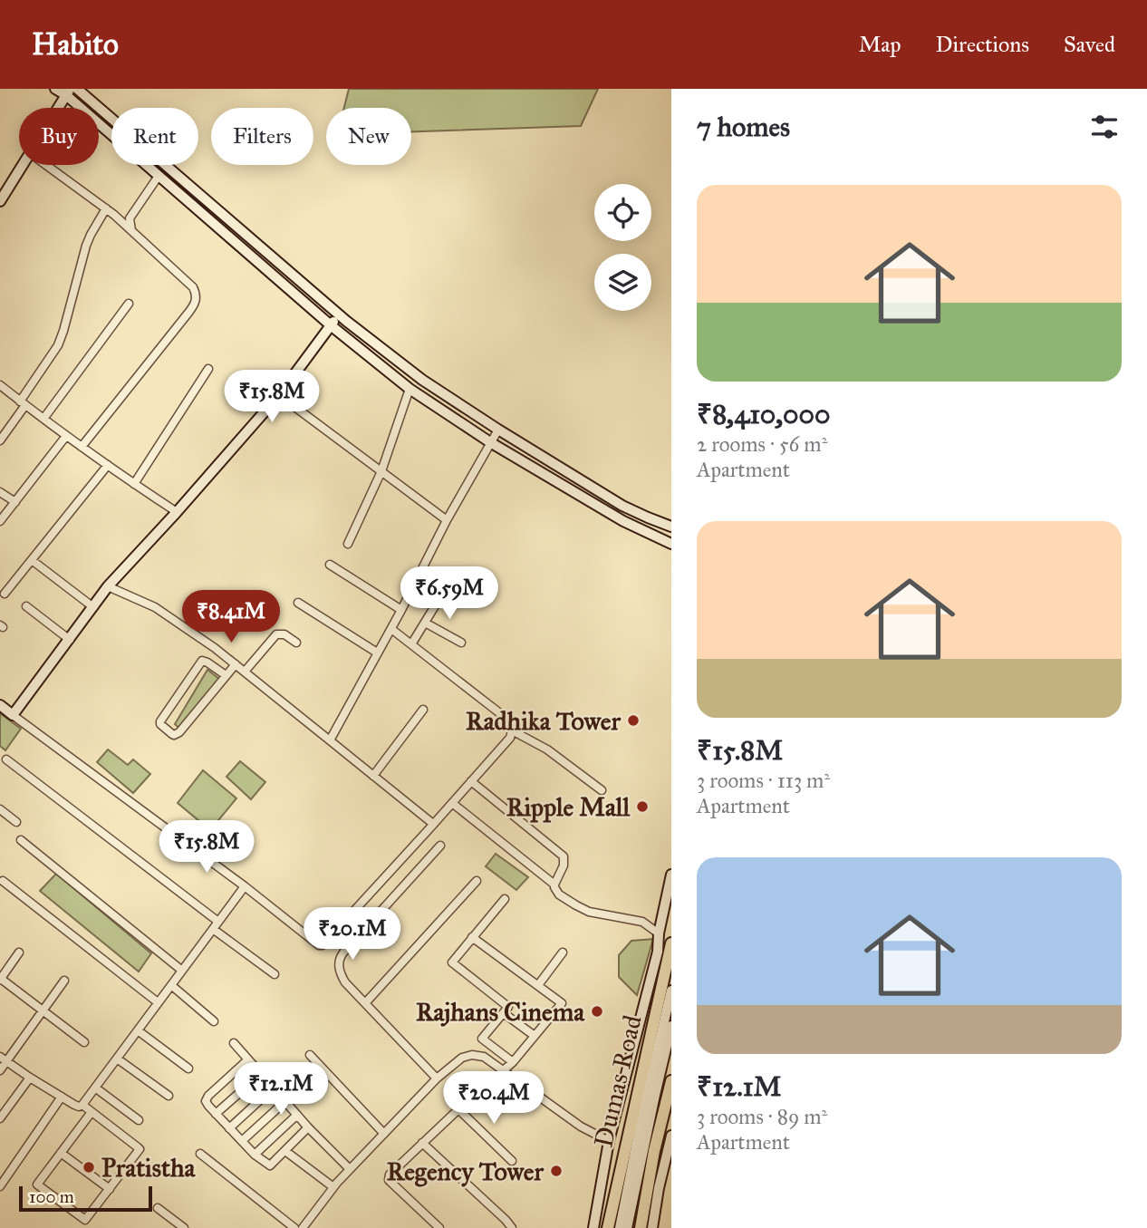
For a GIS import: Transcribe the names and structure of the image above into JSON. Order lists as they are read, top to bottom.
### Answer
{
  "streets": {
    "main road": ["Dumas Road"]
  },
  "places": [
    "Radhika Tower",
    "Ripple Mall",
    "Rajhans Cinema",
    "Pratistha",
    "Regency Tower"
  ],
  "scale_bar": "100 m",
  "page": {
    "header": "Habito",
    "nav": ["Map", "Directions", "Saved"],
    "heading": "7 homes",
    "chip": [
      "Buy",
      "Rent",
      "Filters",
      "New"
    ],
    "list": [
      {
        "name": "₹8,410,000",
        "note": "2 rooms · 56 m² · Apartment"
      },
      {
        "name": "₹15.8M",
        "note": "3 rooms · 113 m² · Apartment"
      },
      {
        "name": "₹12.1M",
        "note": "3 rooms · 89 m² · Apartment"
      }
    ],
    "price": [
      "₹15.8M",
      "₹6.59M",
      "₹8.41M",
      "₹15.8M",
      "₹20.1M",
      "₹12.1M",
      "₹20.4M"
    ],
    "scale": "100 m"
  }
}
